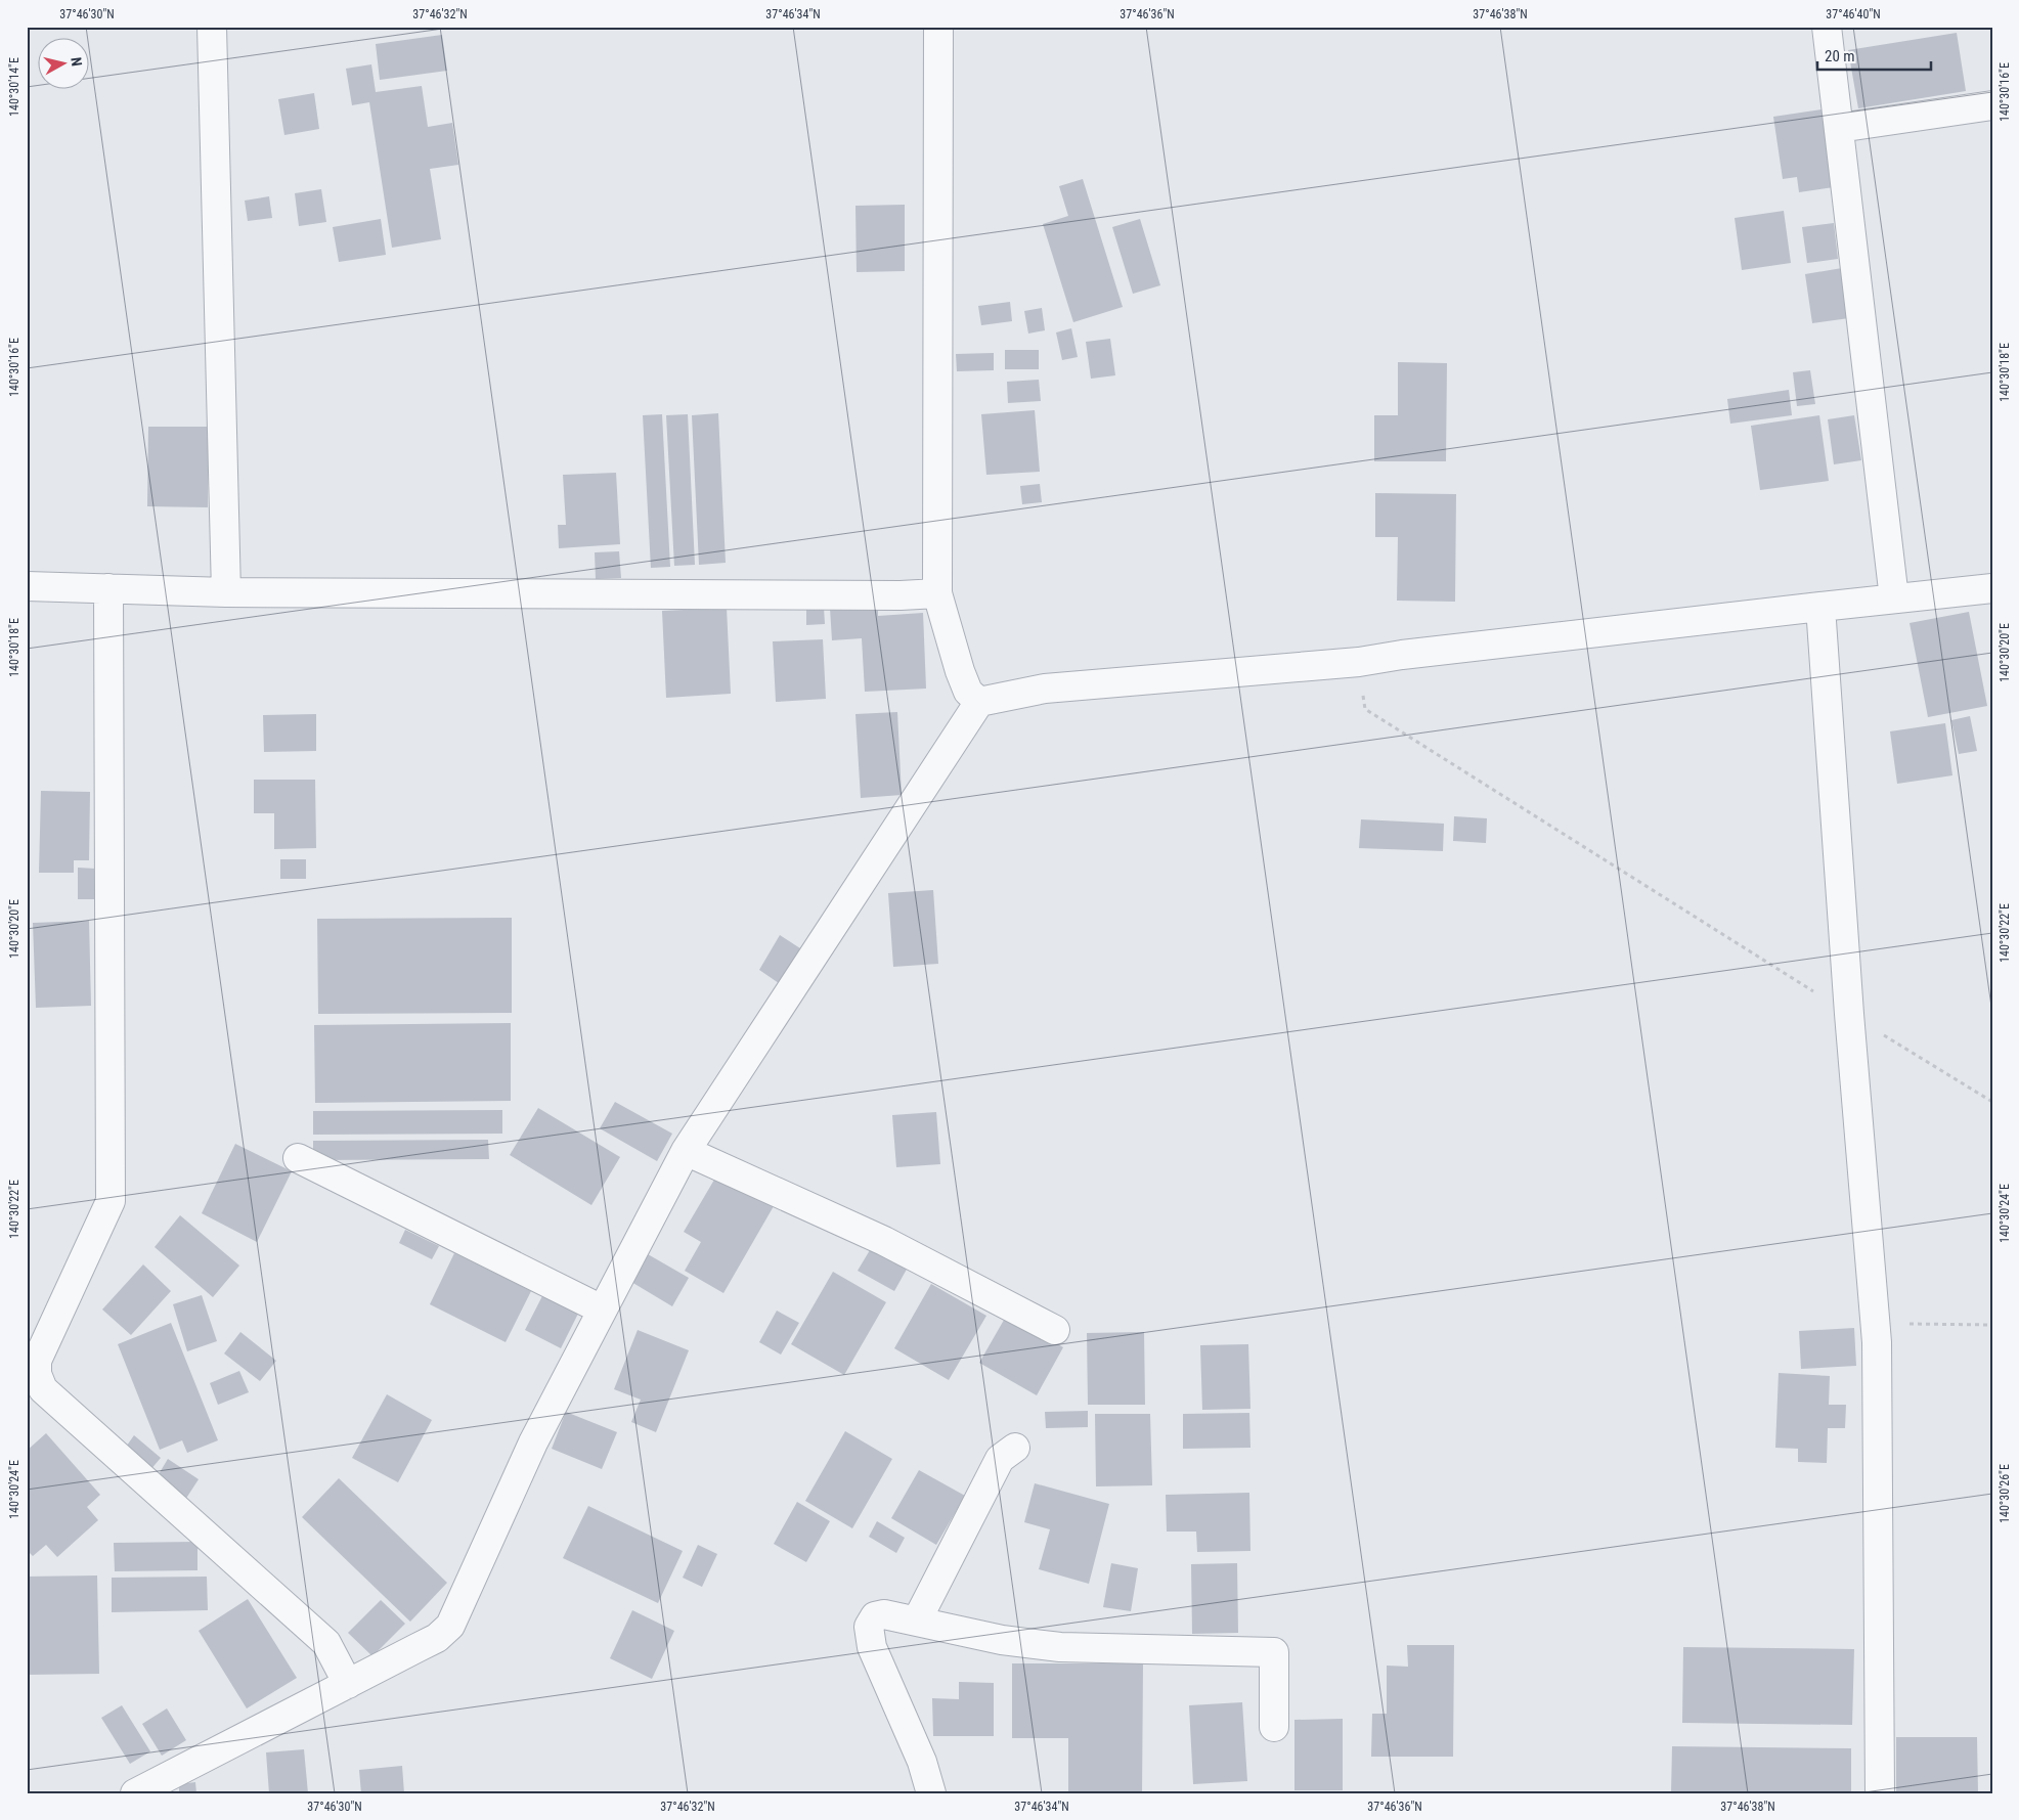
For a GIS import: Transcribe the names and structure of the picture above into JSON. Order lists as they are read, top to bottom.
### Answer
{
  "scale_bar": "20 m",
  "north": "right",
  "coordinates": [
    "37°46'30\"N",
    "37°46'32\"N",
    "37°46'34\"N",
    "37°46'36\"N",
    "37°46'38\"N",
    "37°46'40\"N",
    "140°30'14\"E",
    "140°30'16\"E",
    "140°30'18\"E",
    "140°30'20\"E",
    "140°30'22\"E",
    "140°30'24\"E",
    "140°30'26\"E"
  ]
}
